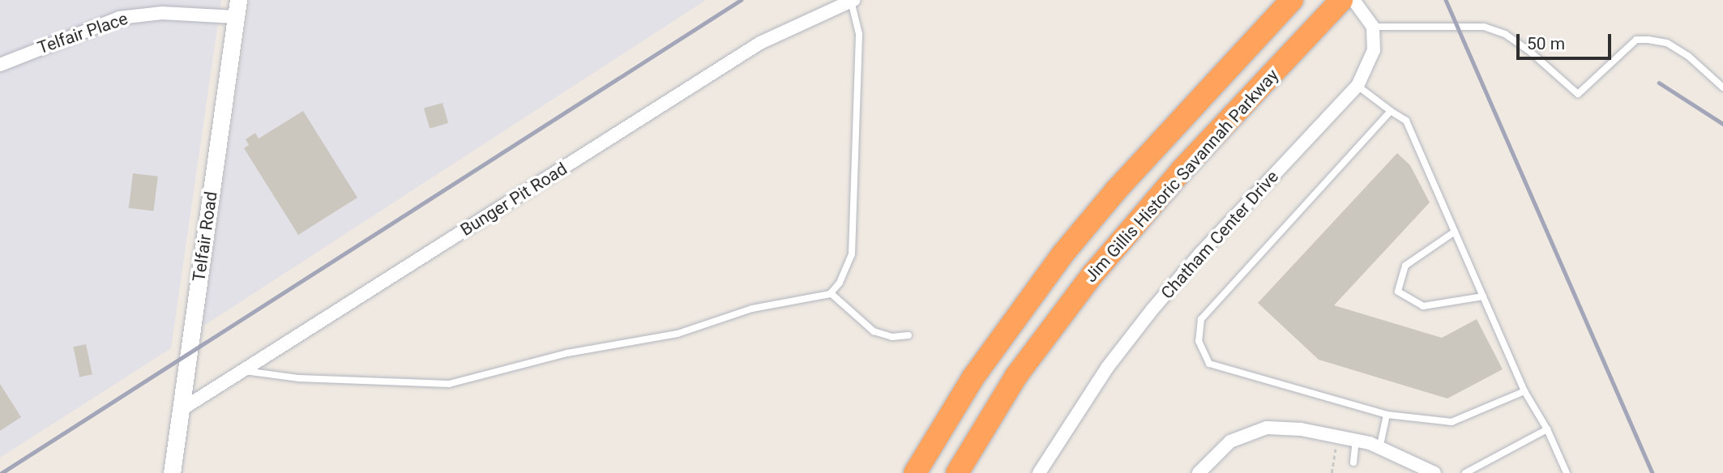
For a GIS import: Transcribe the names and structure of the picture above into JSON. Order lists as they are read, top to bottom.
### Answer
{
  "streets": {
    "highway": ["Jim Gillis Historic Savannah Parkway"],
    "street": [
      "Telfair Place",
      "Bunger Pit Road",
      "Chatham Center Drive",
      "Telfair Road"
    ]
  },
  "crossings": [
    ["Telfair Place", "Telfair Road"],
    ["Bunger Pit Road", "Telfair Road"]
  ],
  "scale_bar": "50 m"
}
